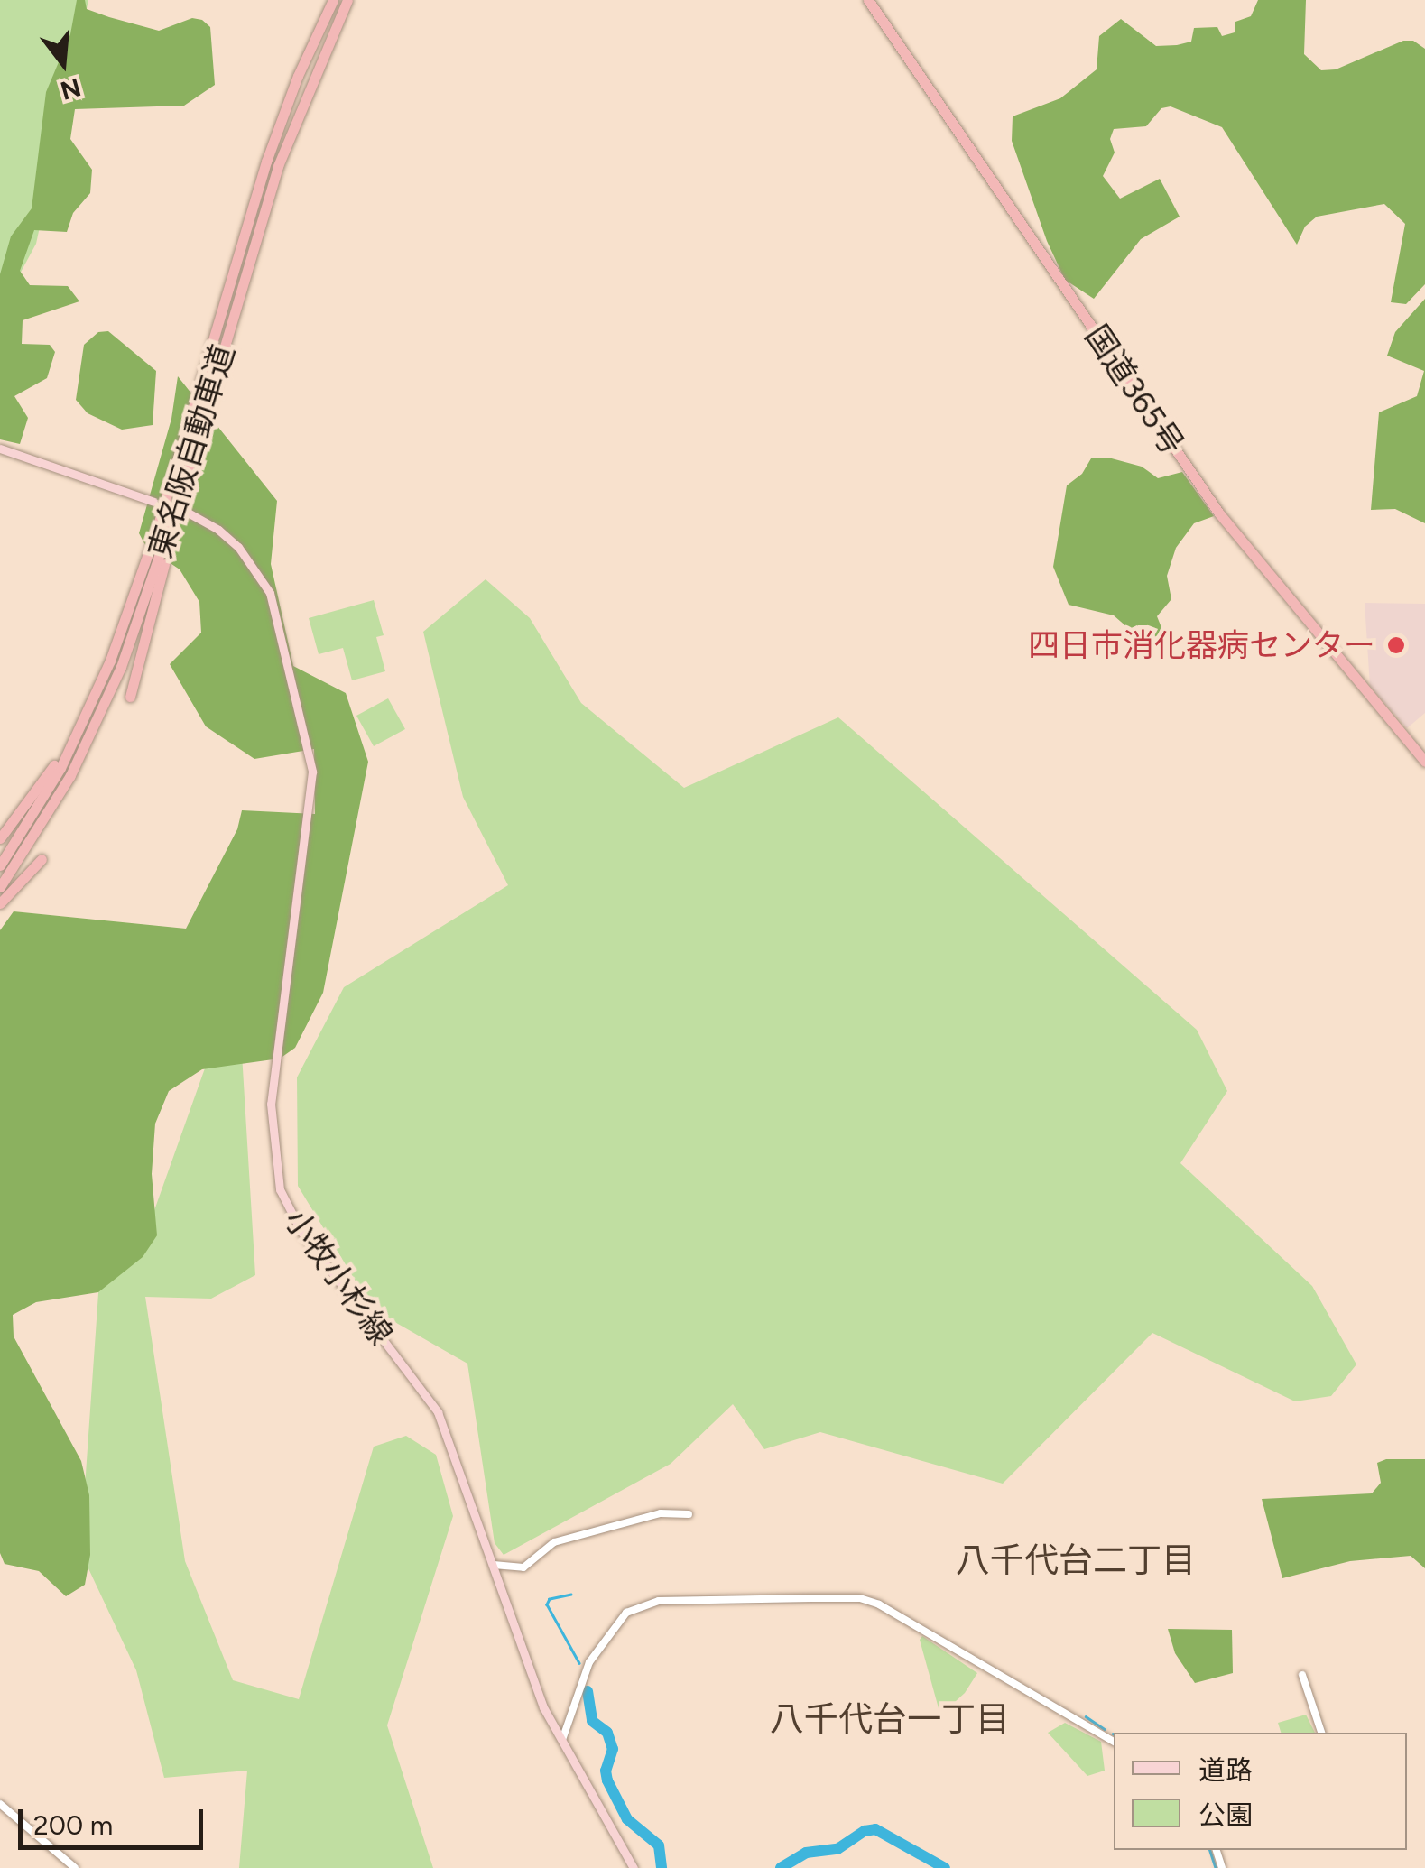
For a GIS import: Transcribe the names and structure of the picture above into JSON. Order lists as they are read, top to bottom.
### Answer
{
  "streets": {
    "highway": ["国道365号", "東名阪自動車道"],
    "main road": ["小牧小杉線"]
  },
  "districts": ["八千代台二丁目", "八千代台一丁目"],
  "places": ["四日市消化器病センター"],
  "legend": ["道路", "公園"],
  "scale_bar": "200 m",
  "north": "bottom"
}
